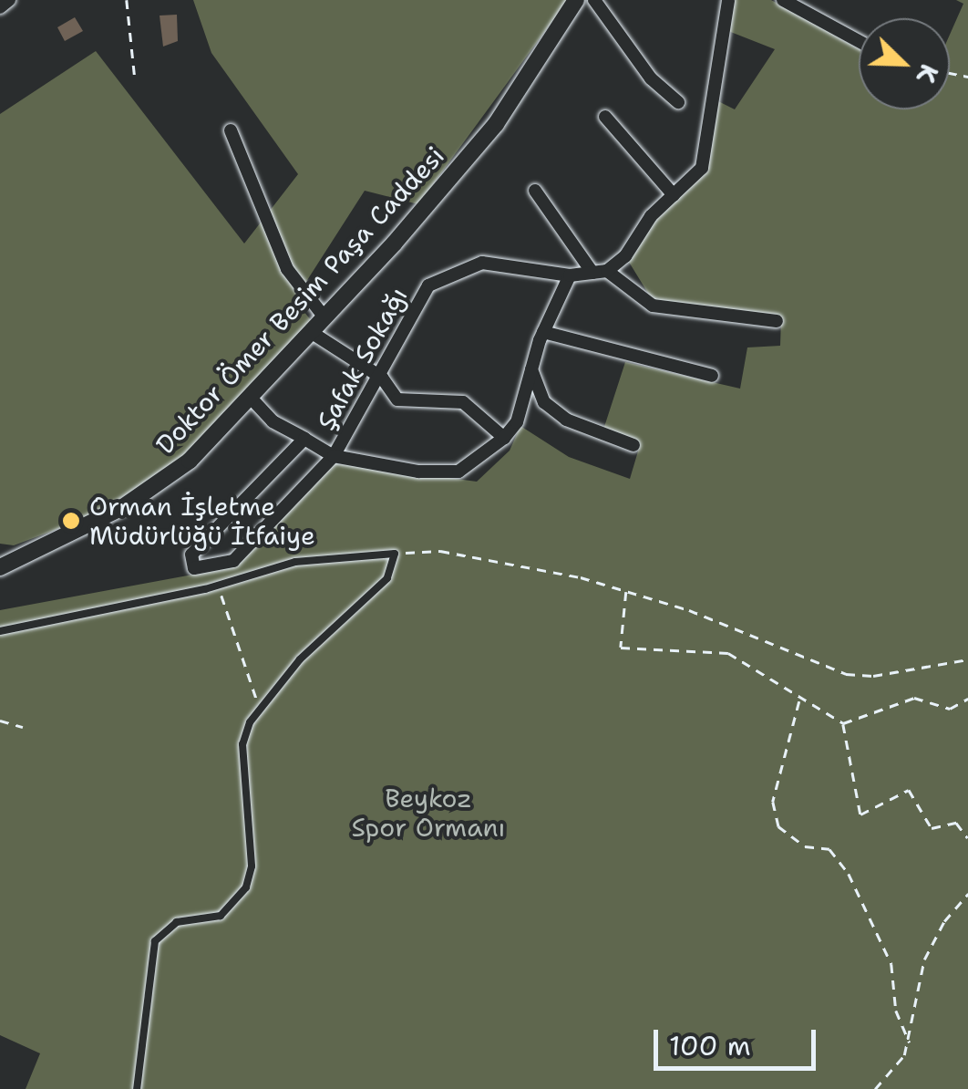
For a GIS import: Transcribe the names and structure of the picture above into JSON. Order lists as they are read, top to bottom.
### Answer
{
  "streets": {
    "street": ["Doktor Ömer Besim Paşa Caddesi", "Şafak Sokağı"]
  },
  "parks": ["Beykoz Spor Ormanı"],
  "places": ["Orman İşletme Müdürlüğü İtfaiye"],
  "scale_bar": "100 m",
  "north": "bottom right"
}
